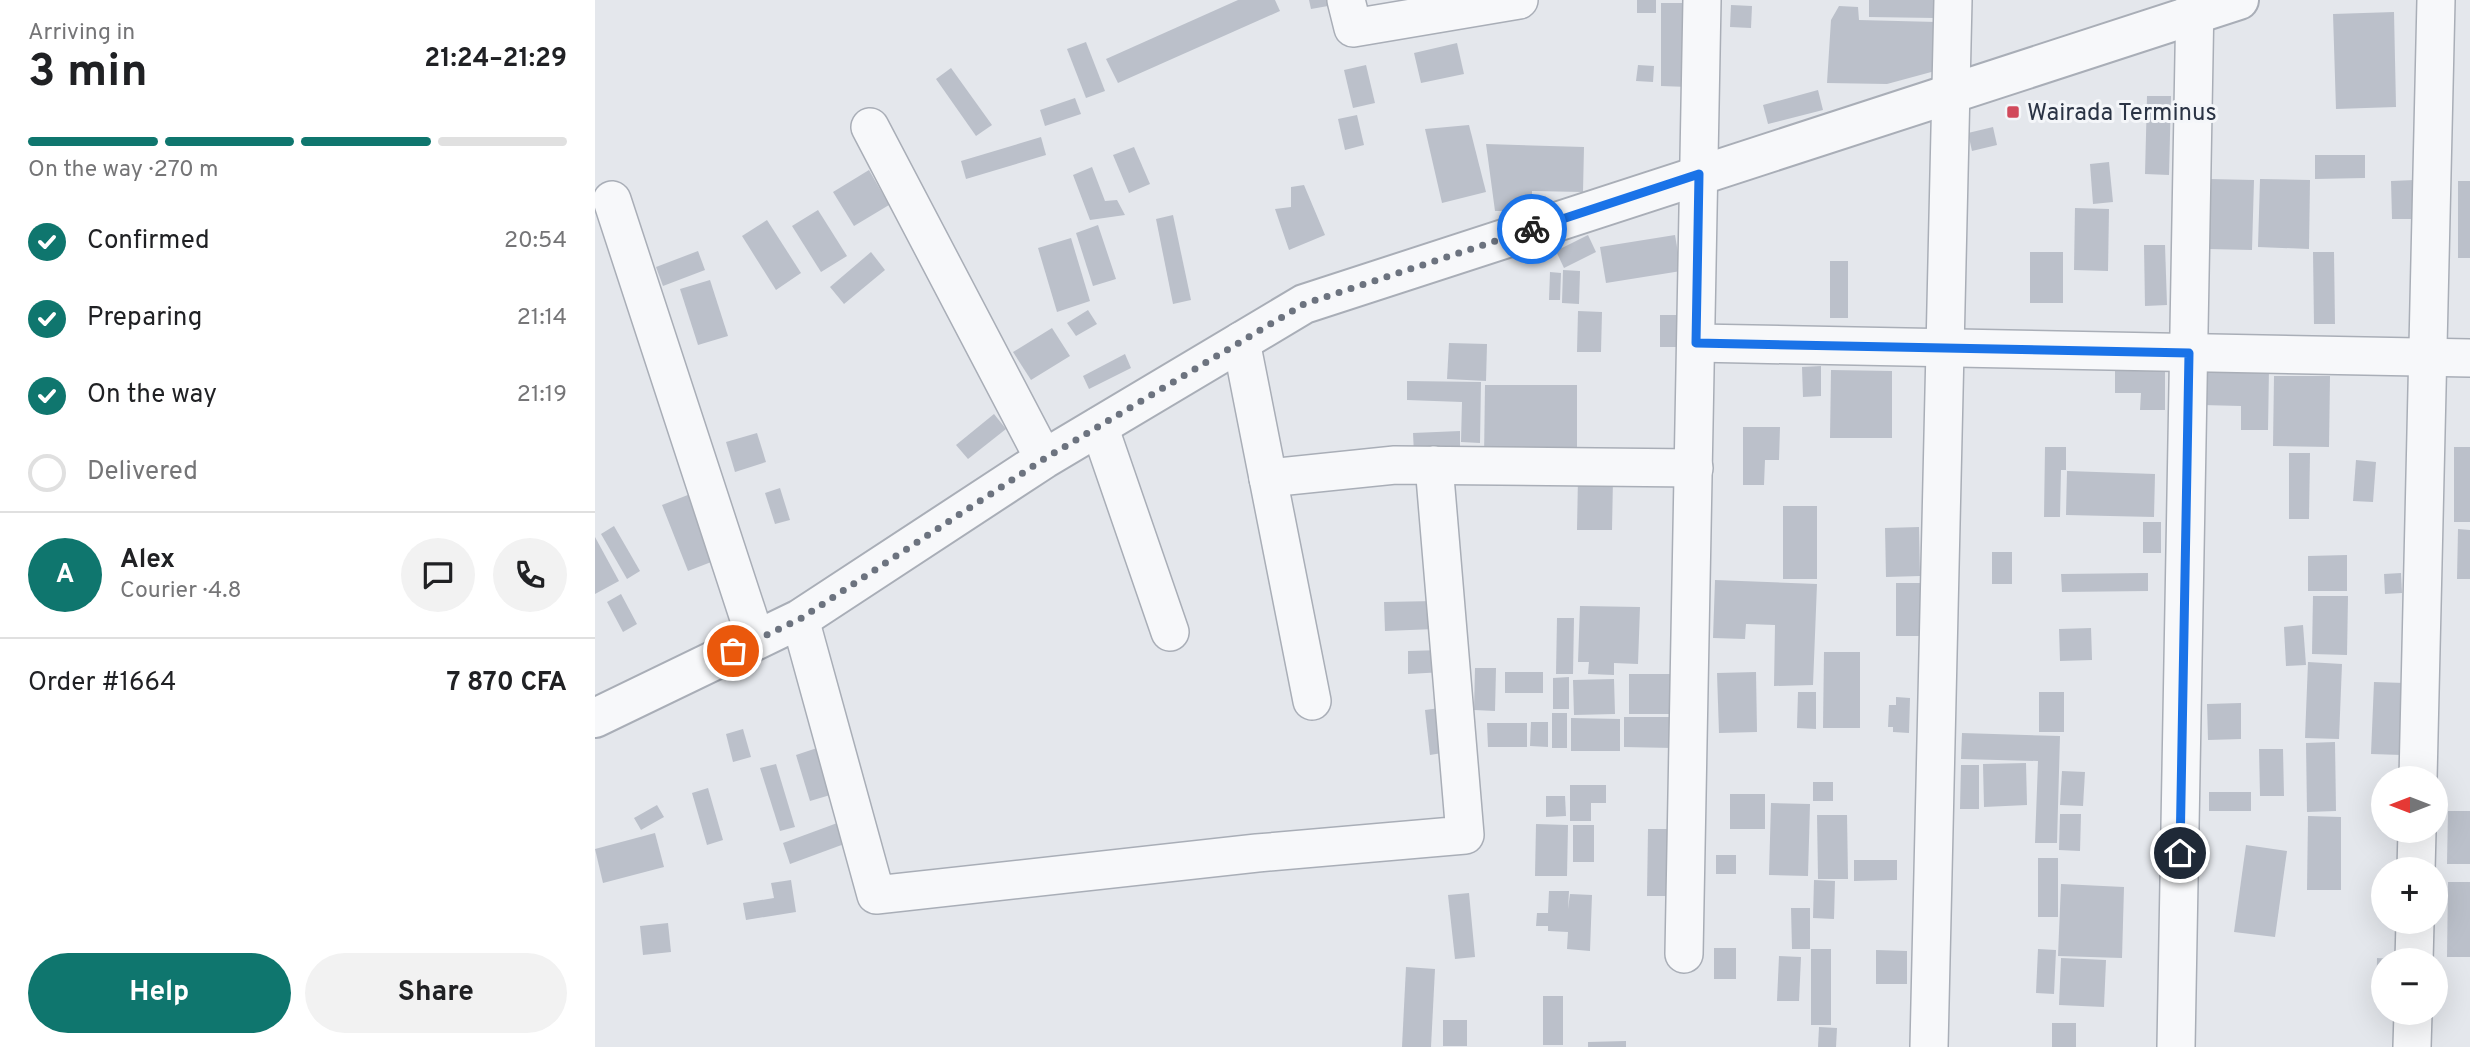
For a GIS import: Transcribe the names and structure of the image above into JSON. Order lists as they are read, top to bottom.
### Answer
{
  "places": {
    "transit": ["Wairada Terminus"]
  },
  "north": "left",
  "page": {
    "heading": ["3 min", "Arriving in", "21:24–21:29"],
    "panel": [
      "Alex",
      "Courier · 4.8",
      "Order #1664",
      "7 870 CFA"
    ],
    "bar": "On the way · 270 m",
    "list": [
      ["Confirmed", "20:54"],
      ["Preparing", "21:14"],
      ["On the way", "21:19"],
      "Delivered"
    ],
    "round": "A",
    "map_buttons": ["+", "−"],
    "buttons": ["Help", "Share"]
  }
}
